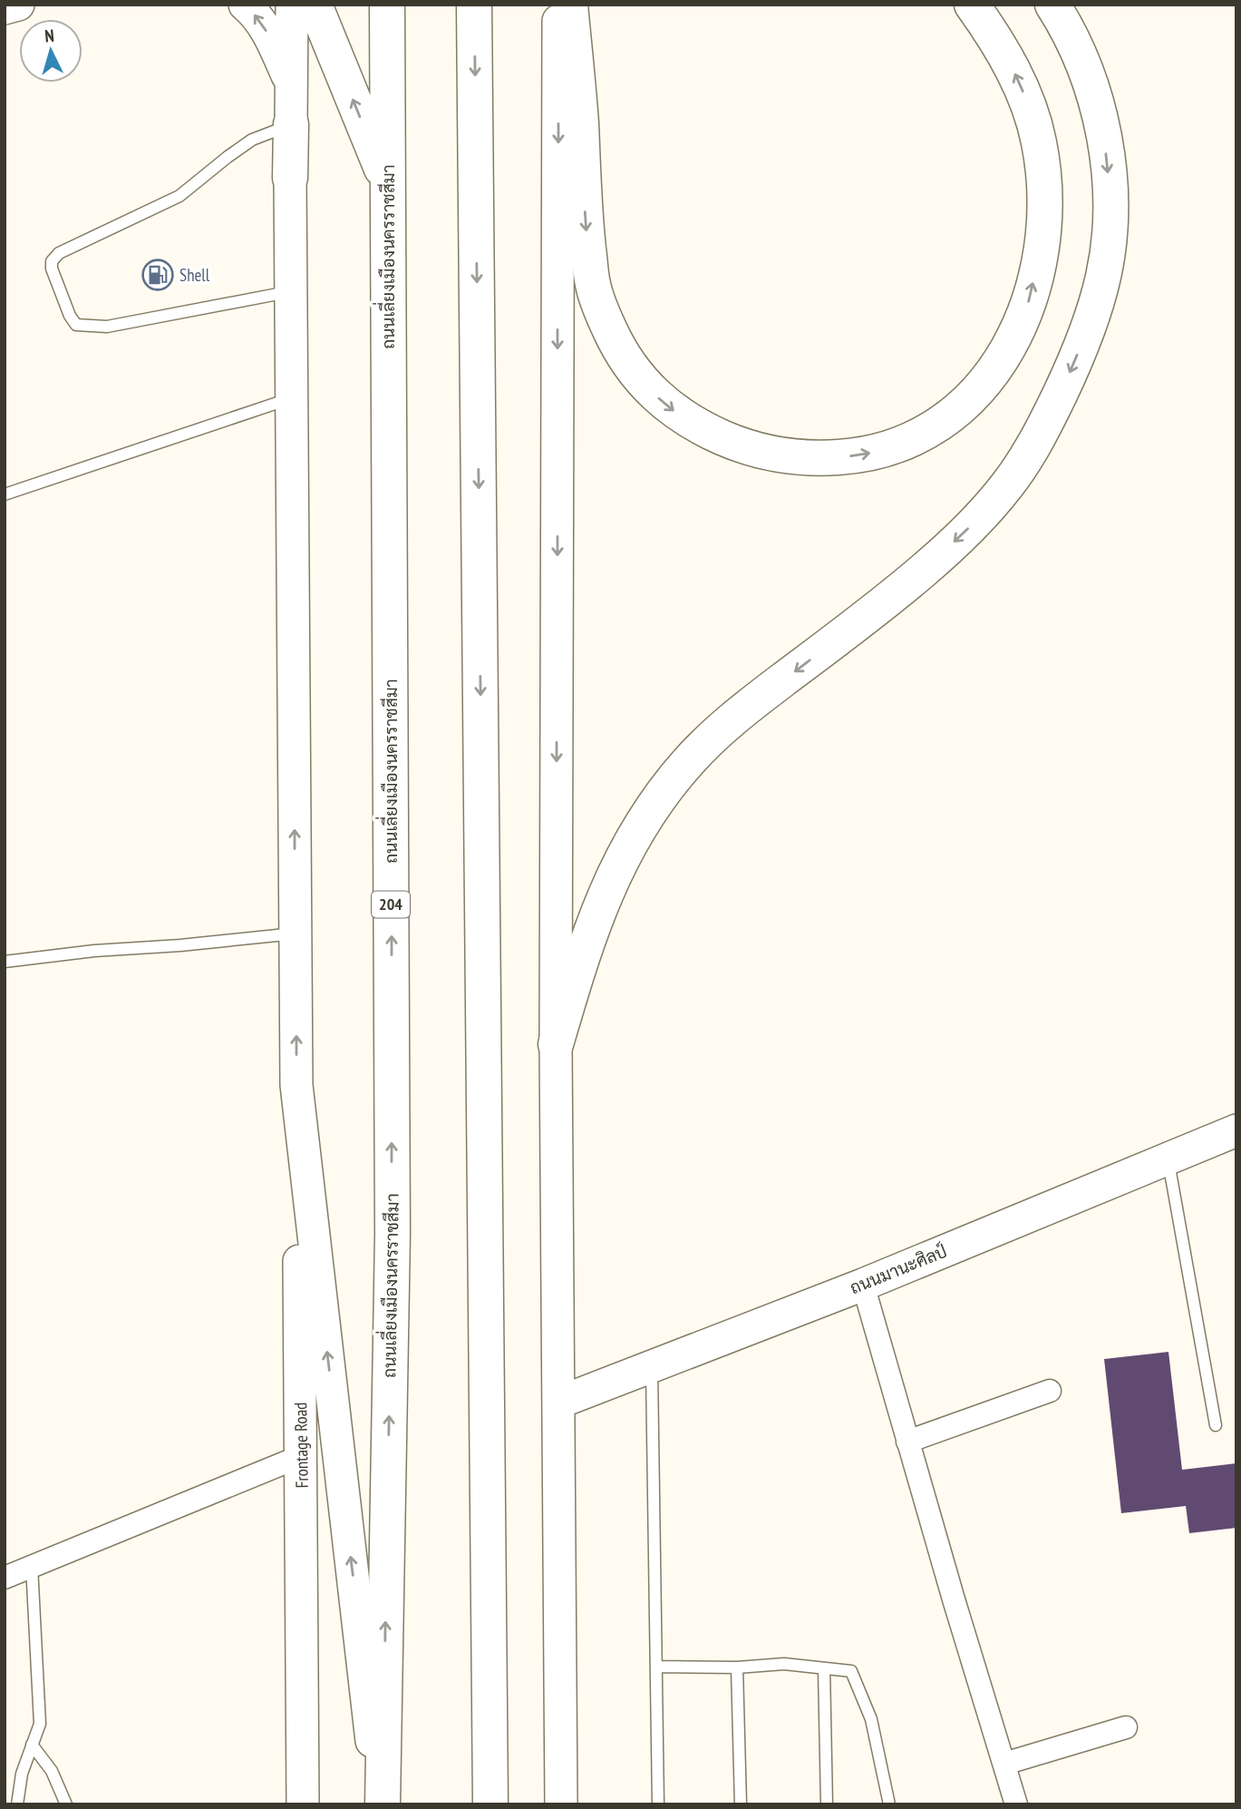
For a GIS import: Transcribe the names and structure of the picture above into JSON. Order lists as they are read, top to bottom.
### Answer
{
  "streets": {
    "highway": ["ถนนเลี่ยงเมืองนครราชสีมา", "204"],
    "main road": ["ถนนมานะศิลป์", "Frontage Road"]
  },
  "places": {
    "fuel station": ["Shell"]
  },
  "north": "top"
}
